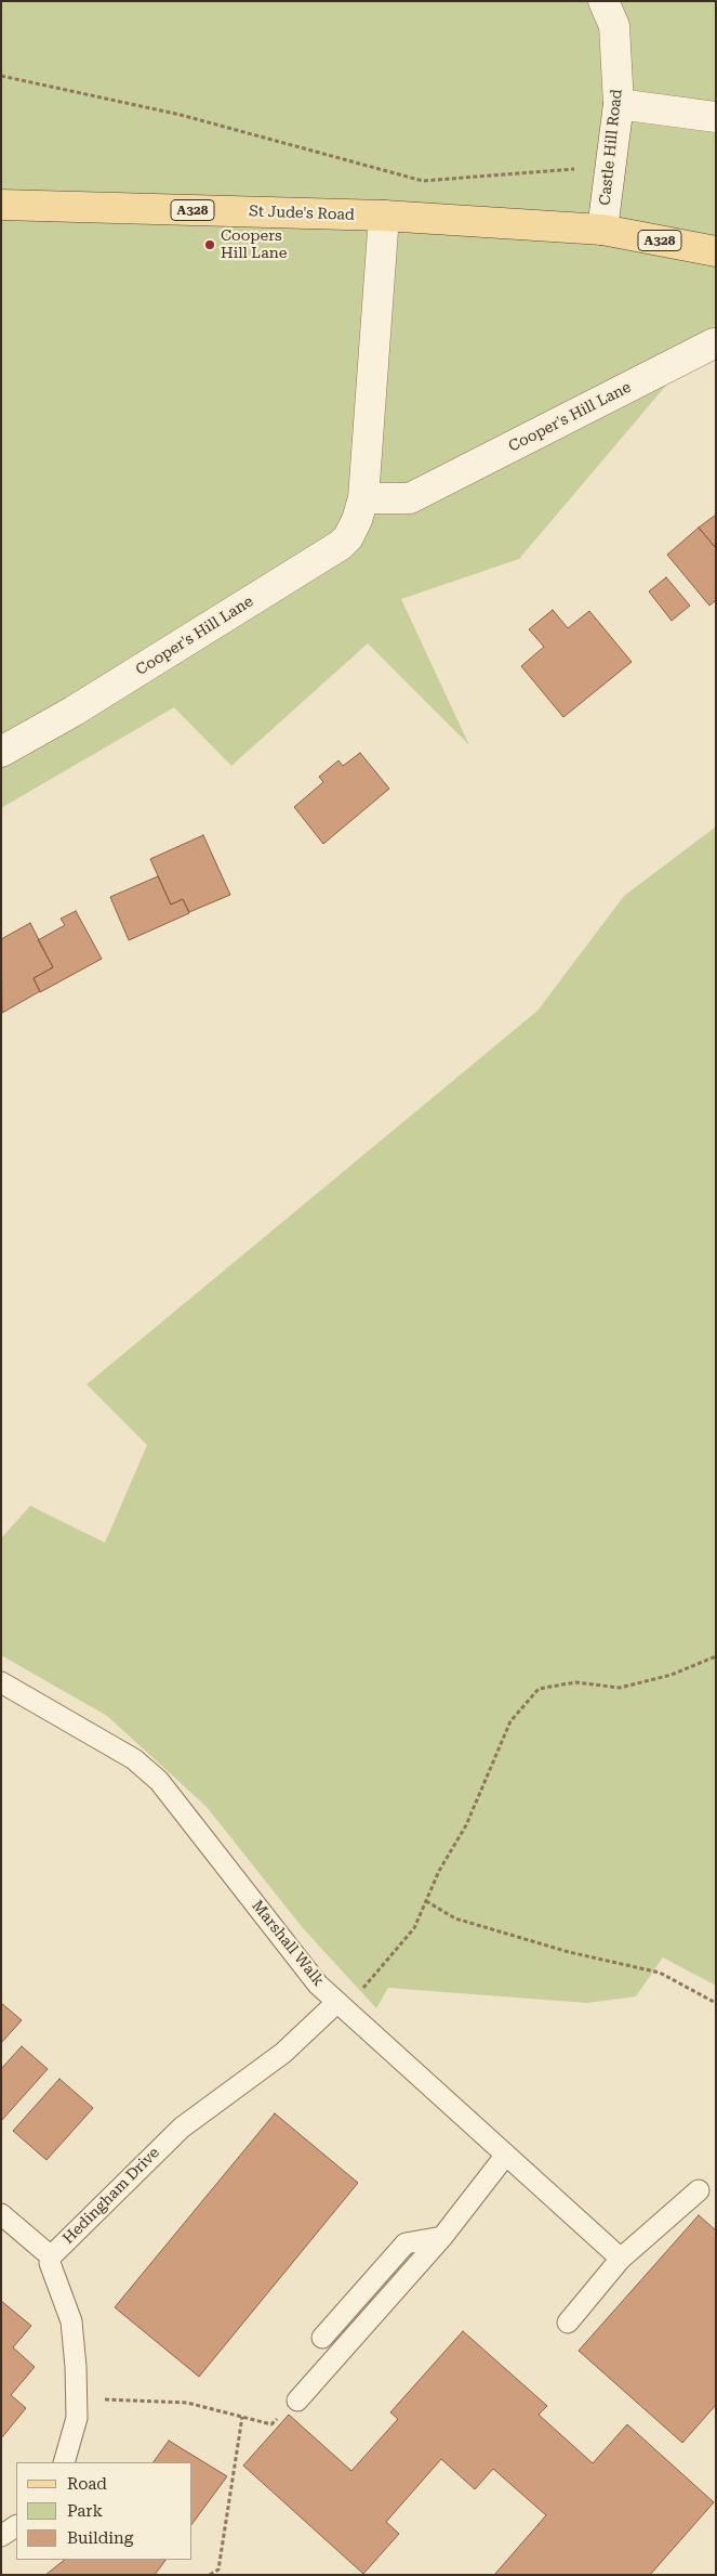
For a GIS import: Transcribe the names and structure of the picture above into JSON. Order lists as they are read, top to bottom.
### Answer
{
  "streets": {
    "main road": ["A328", "St Jude's Road"],
    "street": ["Castle Hill Road", "Cooper's Hill Lane"],
    "lane": ["Marshall Walk", "Hedingham Drive"]
  },
  "crossings": [
    ["Castle Hill Road", "A328"],
    ["Castle Hill Road", "St Jude's Road"],
    ["A328", "St Jude's Road"],
    ["St Jude's Road", "Cooper's Hill Lane"],
    ["Marshall Walk", "Hedingham Drive"]
  ],
  "places": ["Coopers Hill Lane"],
  "legend": ["Road", "Park", "Building"]
}
